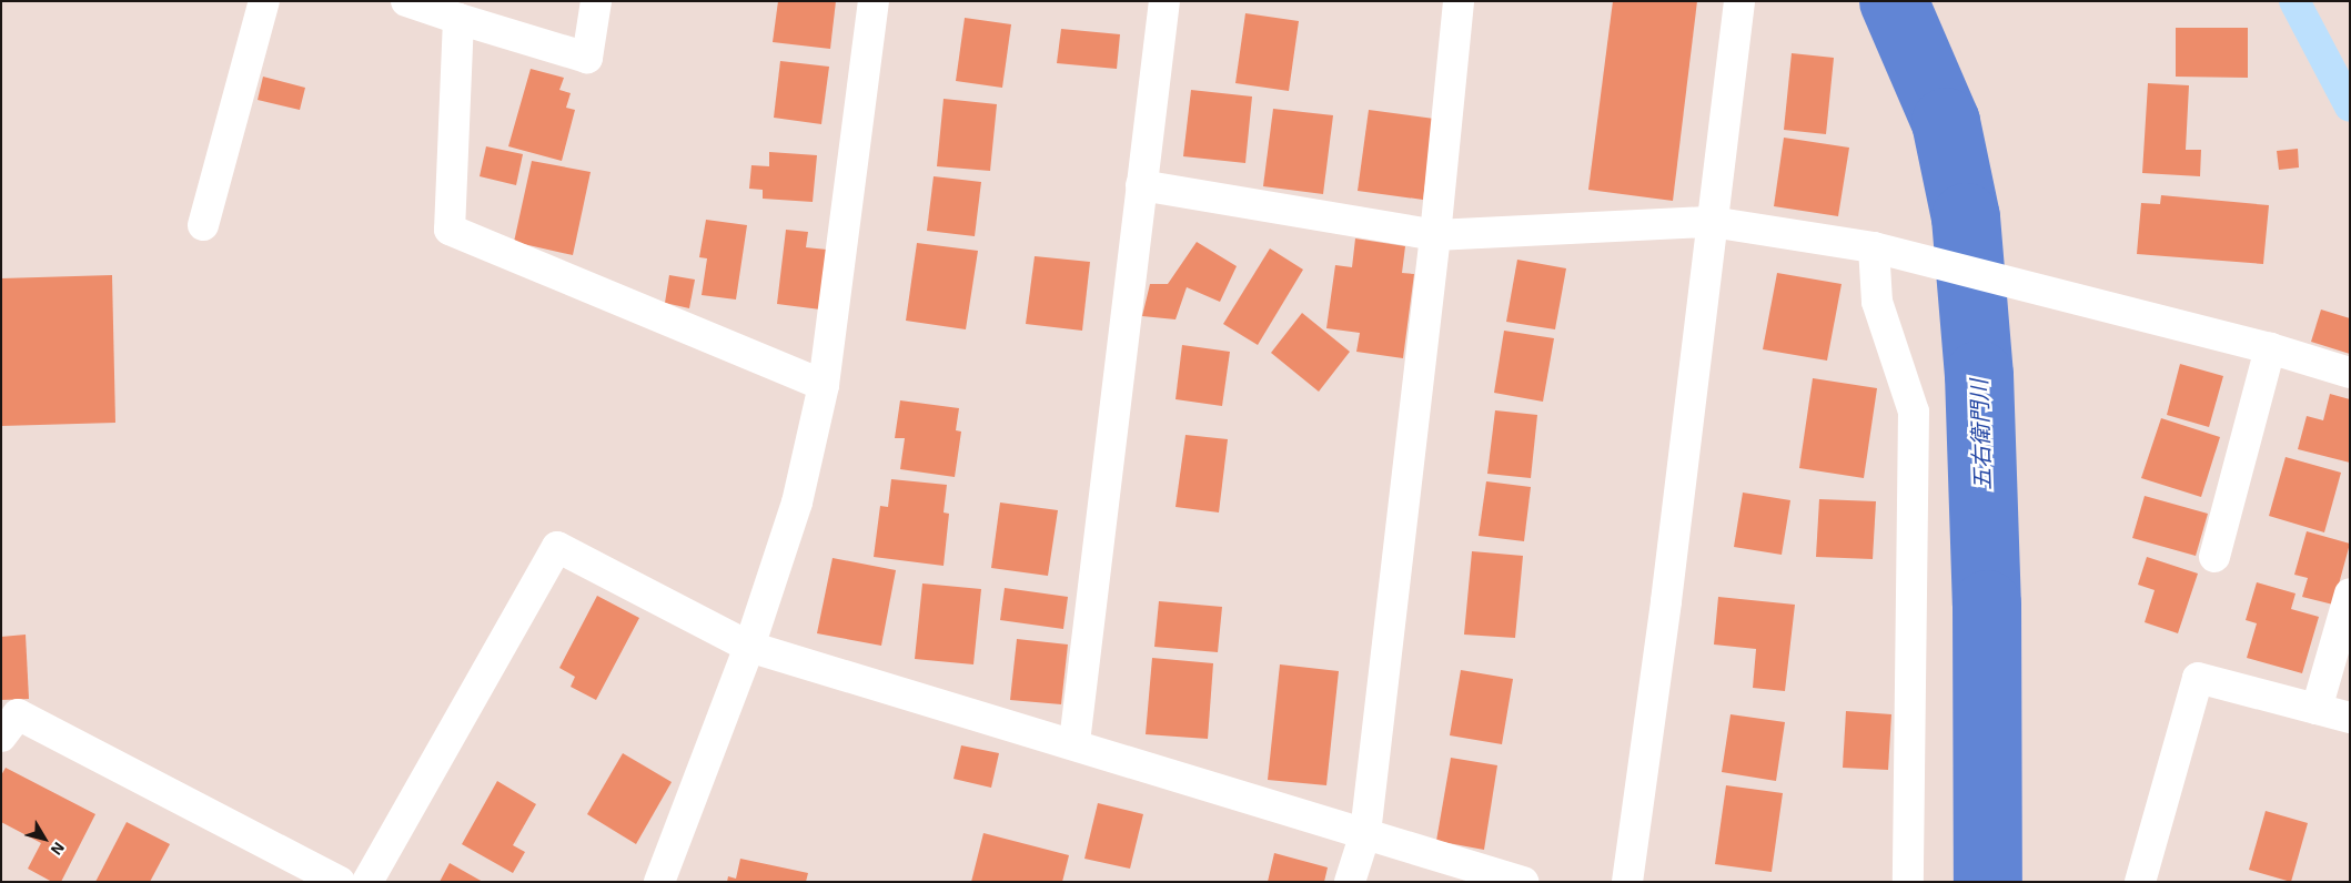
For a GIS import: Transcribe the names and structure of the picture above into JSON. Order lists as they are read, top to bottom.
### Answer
{
  "water": ["五右衛門川"],
  "north": "bottom right"
}
